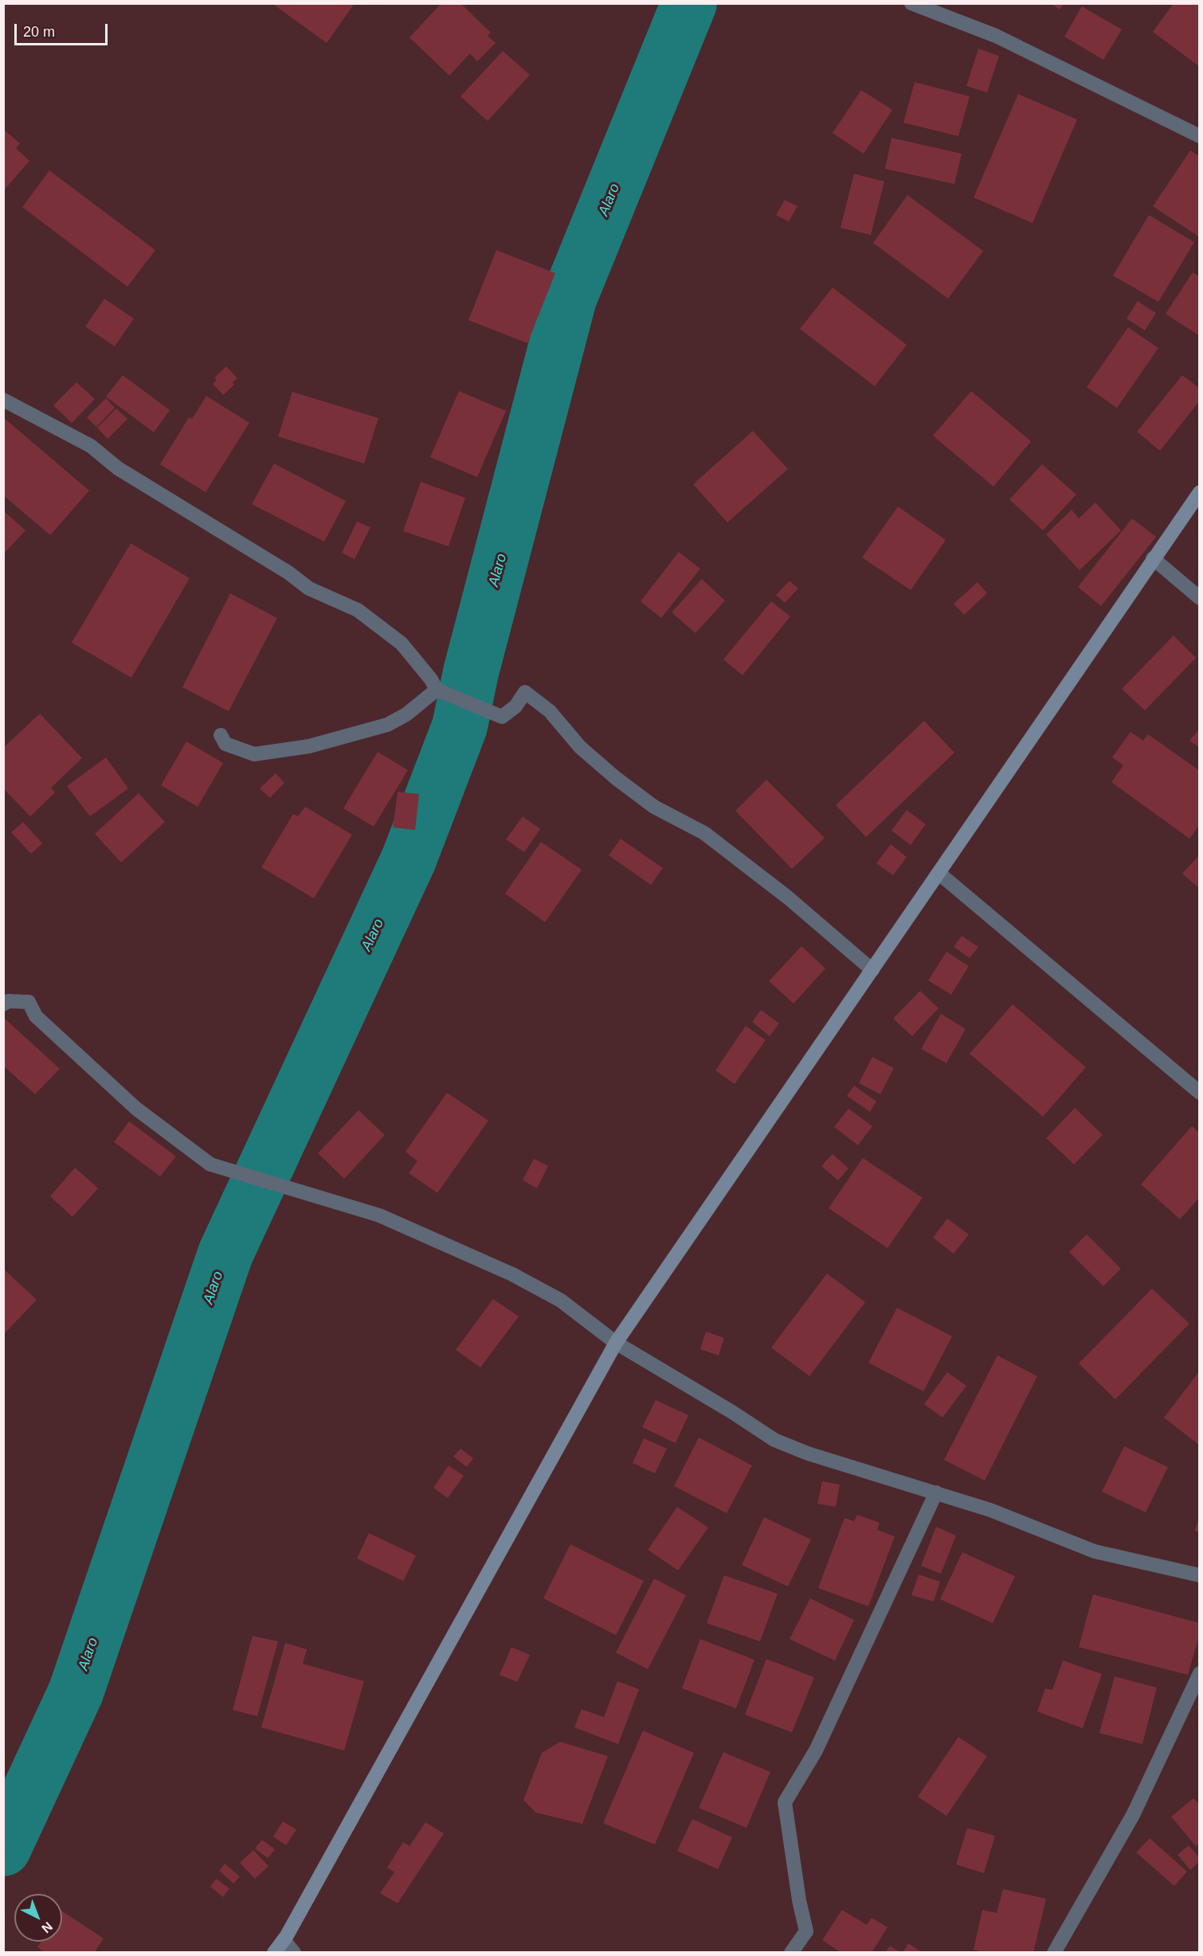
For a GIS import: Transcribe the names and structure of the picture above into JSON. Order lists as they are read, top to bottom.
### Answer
{
  "water": ["Alaro"],
  "scale_bar": "20 m",
  "north": "bottom right"
}
